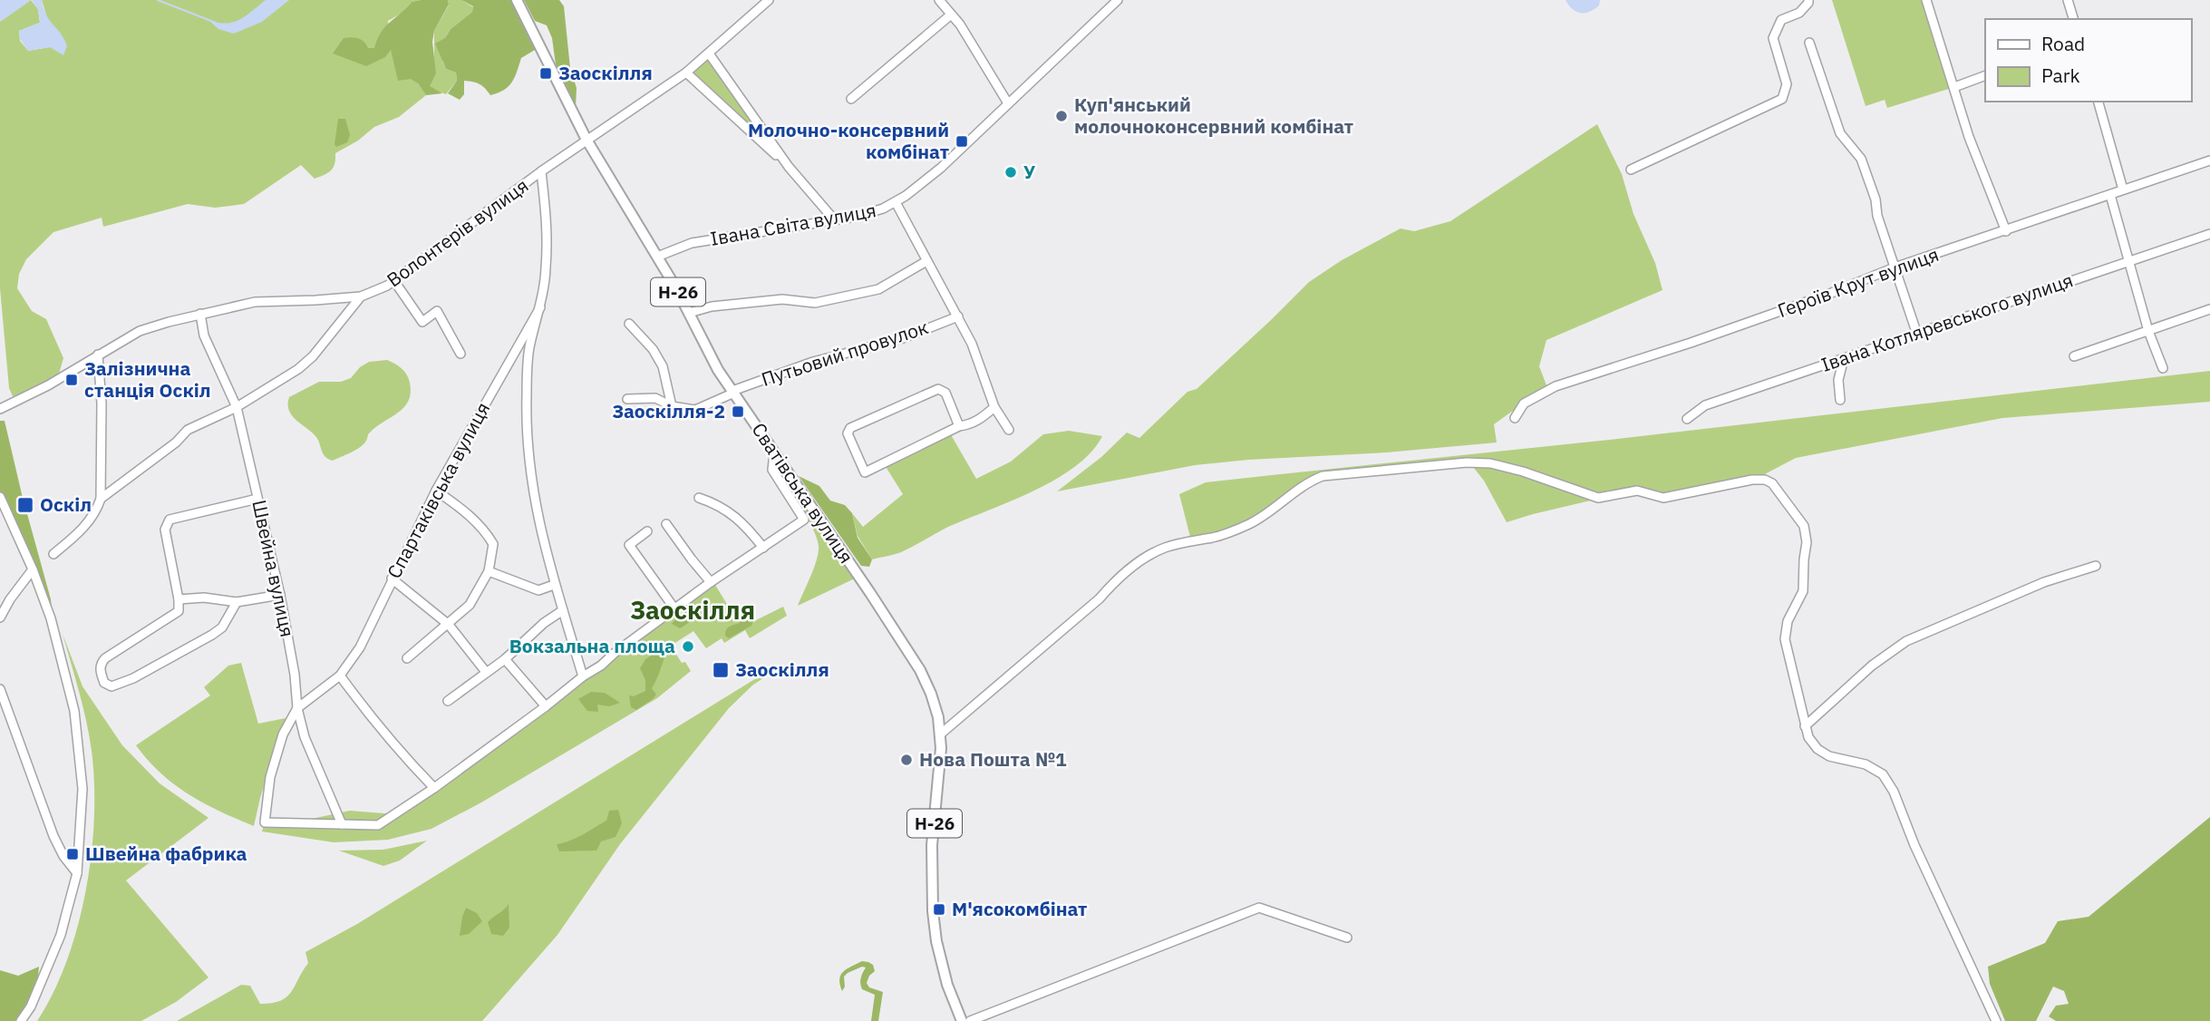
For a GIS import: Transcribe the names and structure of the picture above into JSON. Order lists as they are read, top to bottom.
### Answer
{
  "streets": {
    "main road": ["Н-26", "Сватівська вулиця"],
    "street": [
      "Івана Світа вулиця",
      "Волонтерів вулиця",
      "Героїв Крут вулиця",
      "Івана Котляревського вулиця",
      "Путьовий провулок",
      "Спартаківська вулиця",
      "Швейна вулиця"
    ]
  },
  "crossings": [
    ["Івана Світа вулиця", "Сватівська вулиця"],
    ["Волонтерів вулиця", "Сватівська вулиця"],
    ["Волонтерів вулиця", "Швейна вулиця"],
    ["Путьовий провулок", "Сватівська вулиця"],
    ["Спартаківська вулиця", "Швейна вулиця"]
  ],
  "districts": ["Заоскiлля"],
  "places": {
    "transit": [
      "Заоскілля",
      "Молочно-консервний комбінат",
      "Залізнична станція Оскіл",
      "Заоскілля-2",
      "Оскіл",
      "Заоскiлля",
      "Швейна фабрика",
      "М'ясокомбінат"
    ],
    "other": [
      "Куп'янський молочноконсервний комбінат",
      "У",
      "Вокзальна площа",
      "Нова Пошта №1"
    ]
  },
  "legend": ["Road", "Park"]
}
